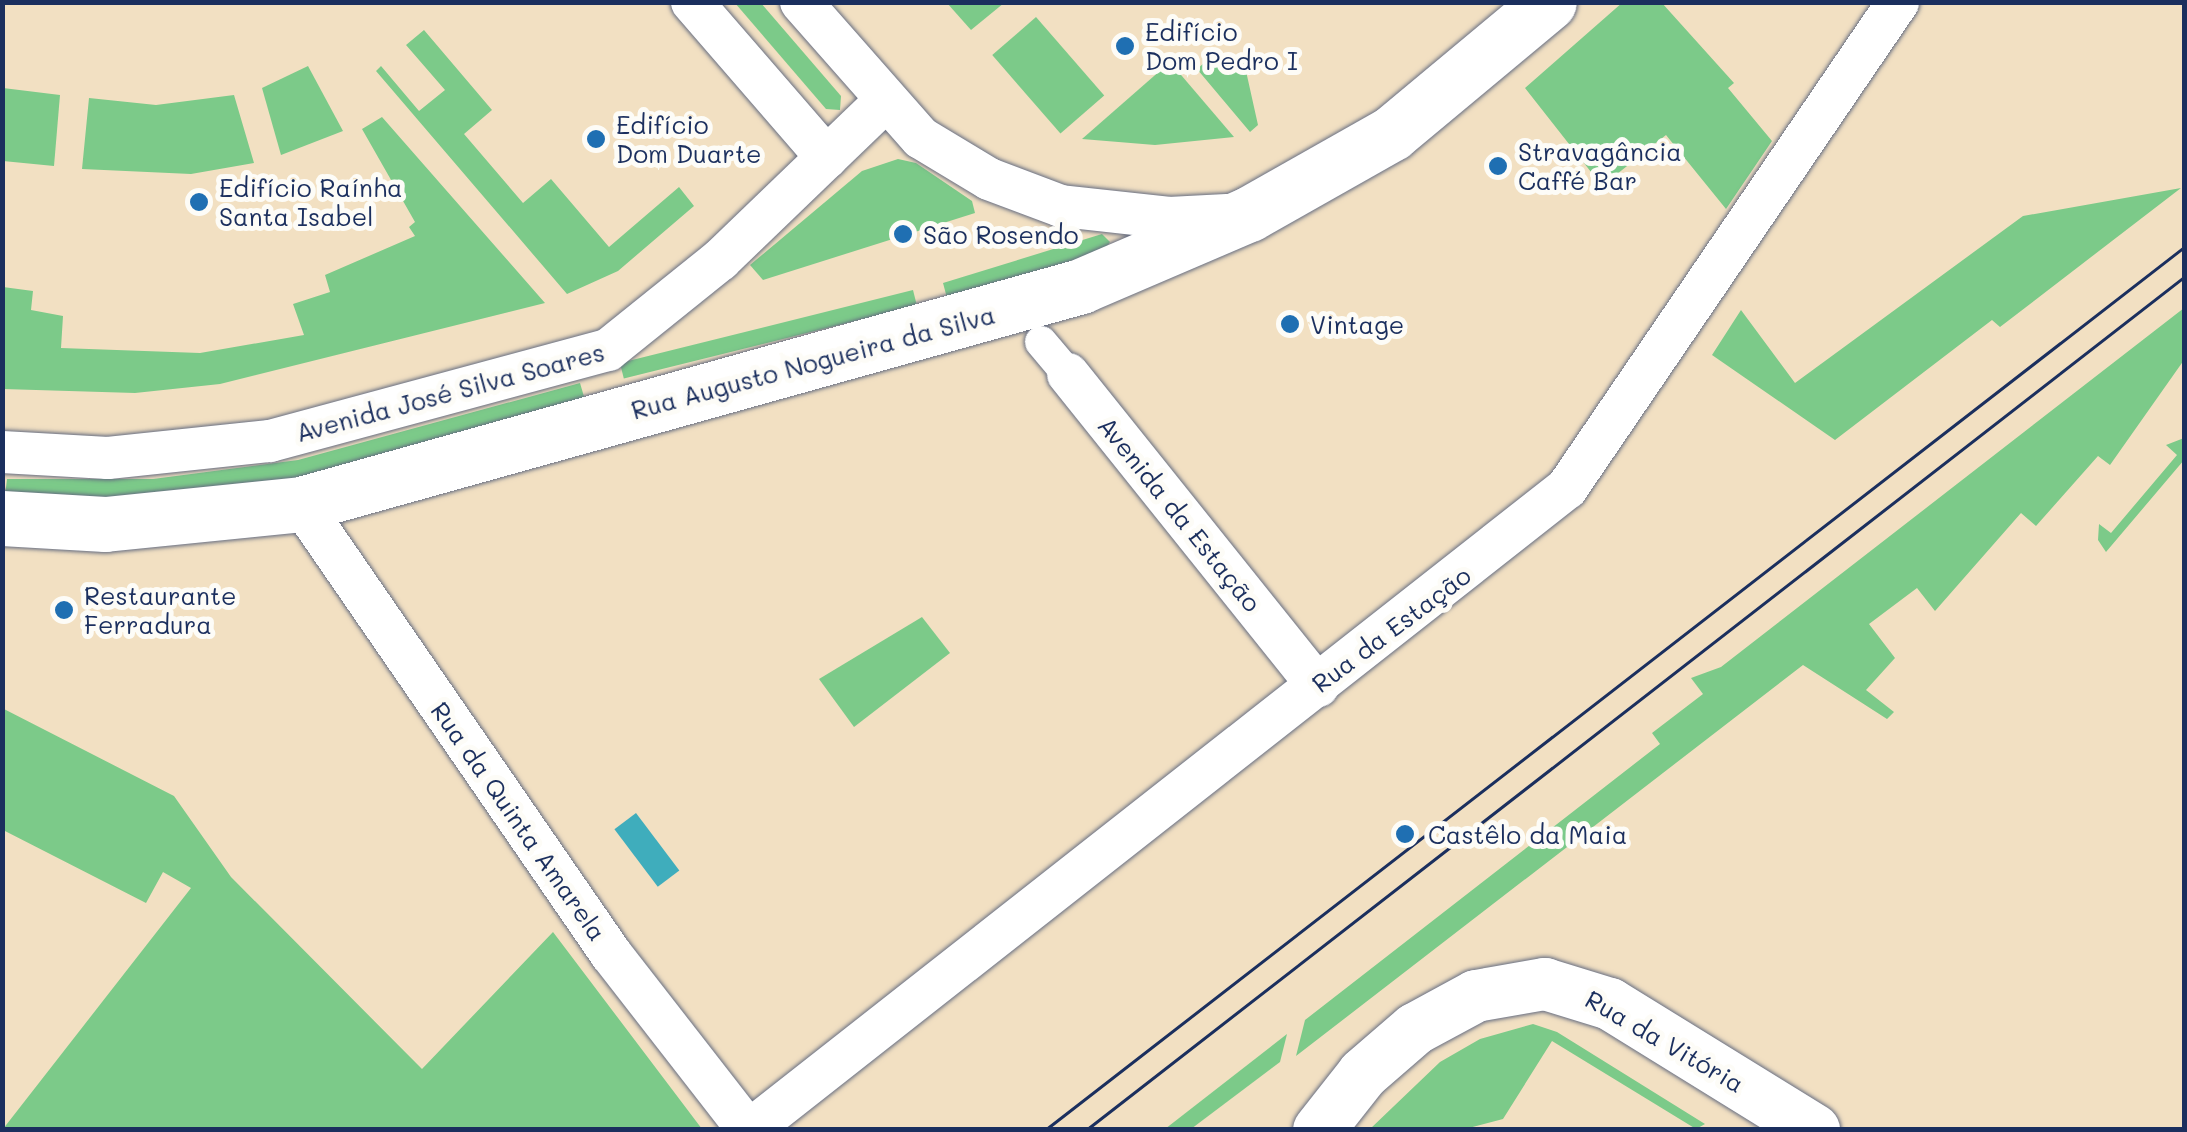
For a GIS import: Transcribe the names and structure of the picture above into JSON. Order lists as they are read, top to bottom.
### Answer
{
  "streets": {
    "main road": ["Rua Augusto Nogueira da Silva"],
    "street": [
      "Avenida José Silva Soares",
      "Avenida da Estação",
      "Rua da Estação",
      "Rua da Quinta Amarela",
      "Rua da Vitória"
    ]
  },
  "crossings": [
    ["Rua Augusto Nogueira da Silva", "Rua da Quinta Amarela"],
    ["Avenida da Estação", "Rua da Estação"],
    ["Rua da Estação", "Rua da Quinta Amarela"]
  ],
  "places": [
    "Edifício Dom Pedro I",
    "Edifício Dom Duarte",
    "Stravagância Caffé Bar",
    "Edifício Raínha Santa Isabel",
    "São Rosendo",
    "Vintage",
    "Restaurante Ferradura",
    "Castêlo da Maia"
  ]
}
